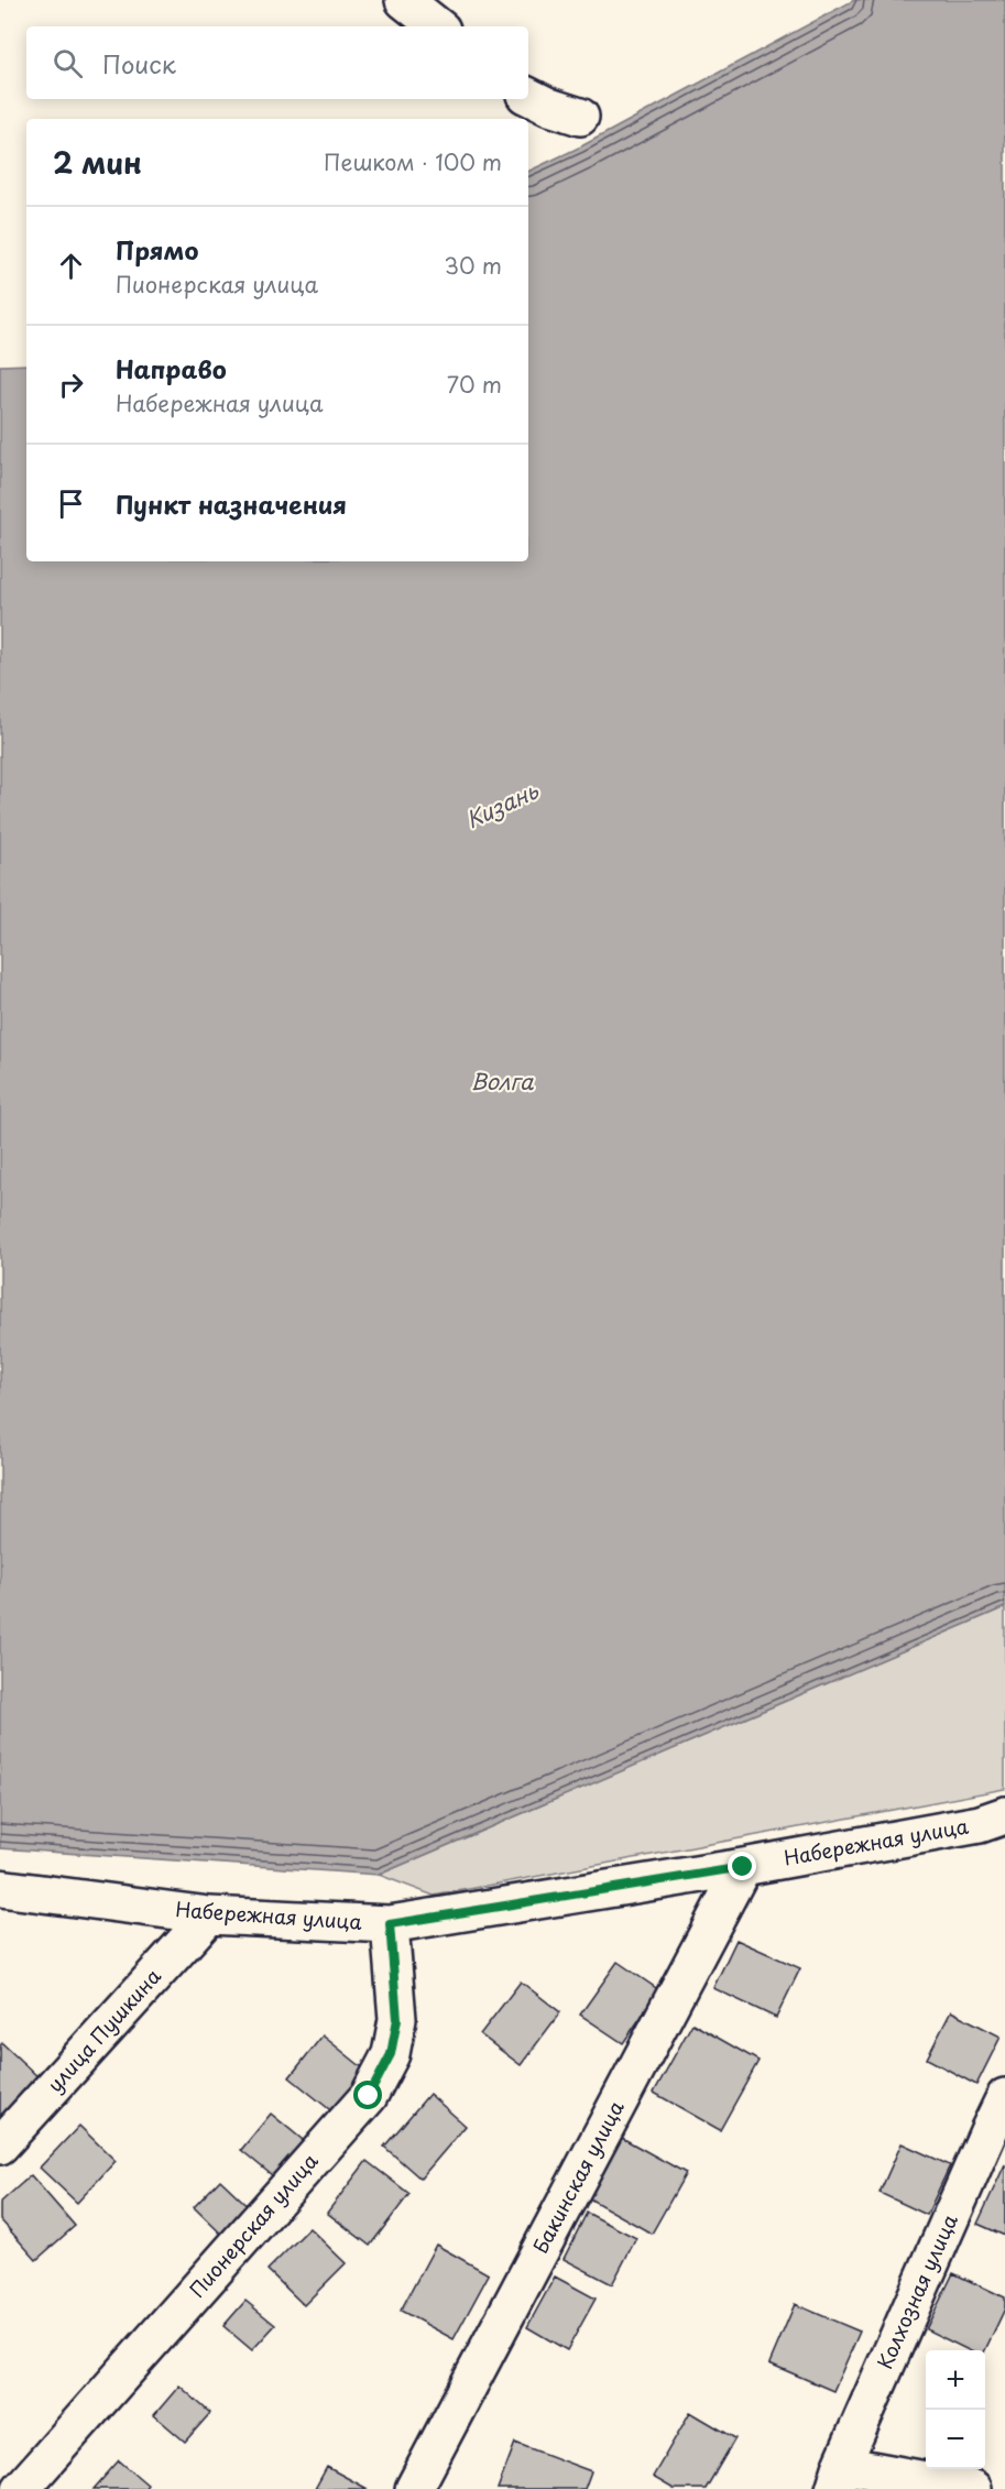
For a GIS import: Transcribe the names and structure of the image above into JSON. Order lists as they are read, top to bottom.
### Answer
{
  "streets": {
    "street": [
      "Набережная улица",
      "улица Пушкина",
      "Бакинская улица",
      "Пионерская улица",
      "Колхозная улица"
    ]
  },
  "crossings": [
    ["Набережная улица", "улица Пушкина"],
    ["Набережная улица", "Бакинская улица"],
    ["Набережная улица", "Пионерская улица"]
  ],
  "water": ["Кизань", "Волга"],
  "page": {
    "search": "Поиск",
    "heading": ["2 мин", "Пешком · 100 m"],
    "list": [
      ["Прямо", "Пионерская улица", "30 m"],
      ["Направо", "Набережная улица", "70 m"],
      "Пункт назначения"
    ],
    "map_buttons": ["+", "−"]
  }
}
